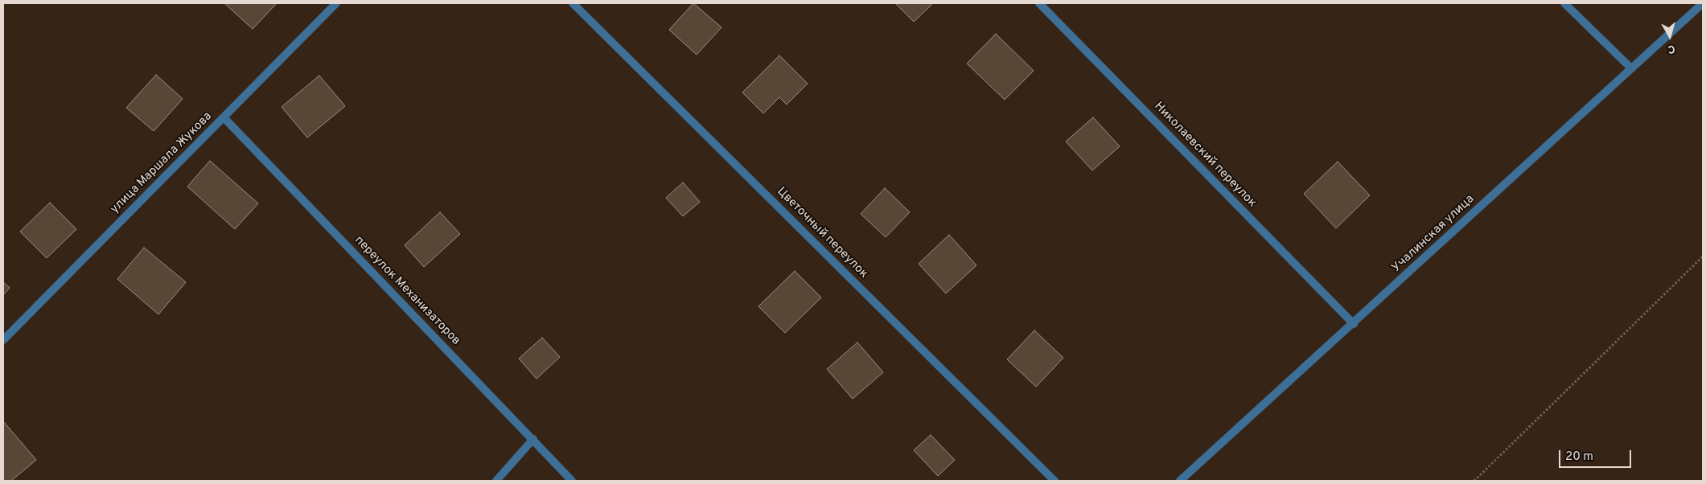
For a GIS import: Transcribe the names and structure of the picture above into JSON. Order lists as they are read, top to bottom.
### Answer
{
  "streets": {
    "street": [
      "Николаевский переулок",
      "улица Маршала Жукова",
      "Цветочный переулок",
      "Учалинская улица",
      "переулок Механизаторов"
    ]
  },
  "crossings": [
    ["Николаевский переулок", "Учалинская улица"],
    ["улица Маршала Жукова", "переулок Механизаторов"]
  ],
  "scale_bar": "20 m",
  "north": "bottom"
}
